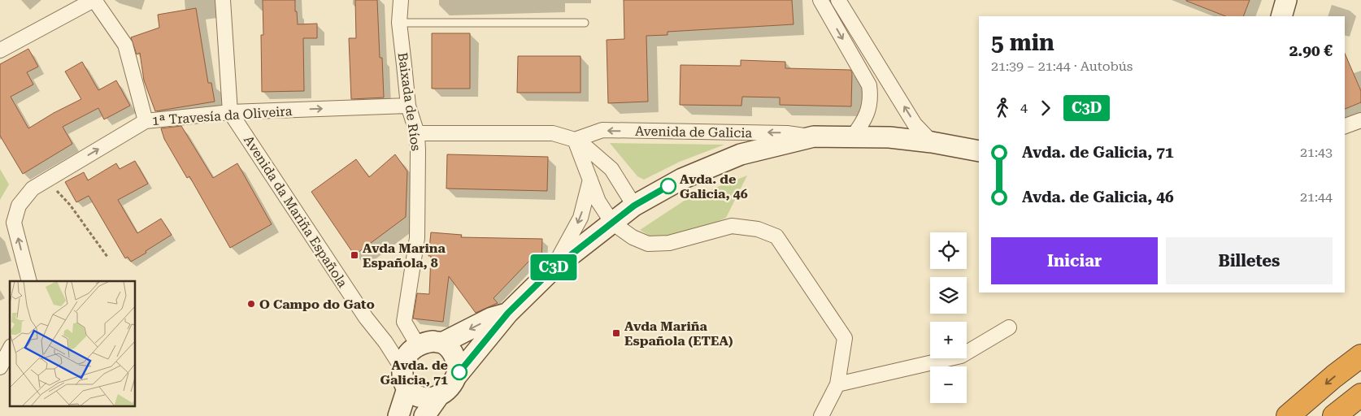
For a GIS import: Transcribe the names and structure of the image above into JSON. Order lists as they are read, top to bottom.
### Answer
{
  "streets": {
    "main road": ["Avenida de Galicia"],
    "street": ["Baixada de Ríos", "1ª Travesía da Oliveira", "Avenida da Mariña Española"]
  },
  "crossings": [
    ["Baixada de Ríos", "1ª Travesía da Oliveira"],
    ["Baixada de Ríos", "Avenida de Galicia"],
    ["Baixada de Ríos", "Avenida da Mariña Española"],
    ["1ª Travesía da Oliveira", "Avenida da Mariña Española"],
    ["Avenida de Galicia", "Avenida da Mariña Española"]
  ],
  "one_way": ["1ª Travesía da Oliveira"],
  "places": {
    "other": ["Avda. de Galicia, 46", "O Campo do Gato", "Avda. de Galicia, 71"],
    "transit": ["Avda Marina Española, 8", "Avda Mariña Española (ETEA)"]
  },
  "lines": ["bus line C3D"],
  "page": {
    "on_map": "C3D",
    "heading": ["5 min", "21:39 – 21:44 · Autobús", "2.90 €"],
    "legs": ["4", "C3D"],
    "list": [
      {
        "name": "Avda. de Galicia, 71",
        "value": "21:43"
      },
      {
        "name": "Avda. de Galicia, 46",
        "value": "21:44"
      }
    ],
    "buttons": ["Iniciar", "Billetes"],
    "map_buttons": ["+", "−"]
  }
}
